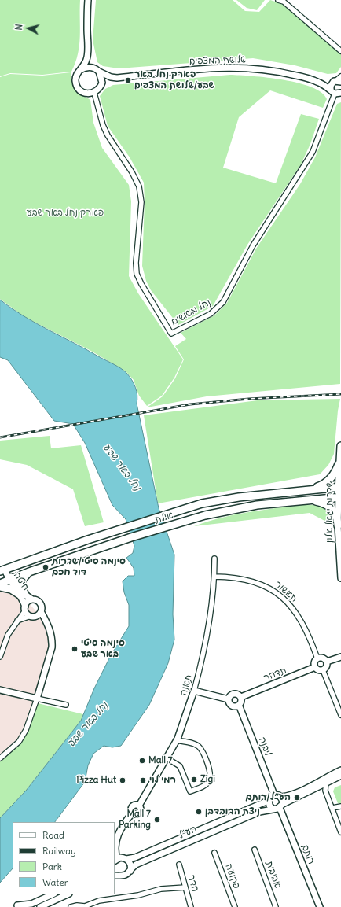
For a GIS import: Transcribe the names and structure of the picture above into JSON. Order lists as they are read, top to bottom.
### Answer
{
  "streets": {
    "highway": ["שדרות יגאל אלון", "אילת"],
    "street": [
      "שלושת המצפים",
      "נחל משושים",
      "חיטה",
      "תאשור",
      "תדהר",
      "תאנה",
      "ליבנה",
      "הע\"ל",
      "רותם",
      "אביבית",
      "פקועה",
      "הדר"
    ]
  },
  "crossings": [
    ["שלושת המצפים", "נחל משושים"],
    ["שדרות יגאל אלון", "אילת"],
    ["אילת", "חיטה"],
    ["תאשור", "תדהר"],
    ["תאשור", "תאנה"],
    ["תדהר", "ליבנה"],
    ["ליבנה", "הע\"ל"],
    ["ליבנה", "רותם"],
    ["הע\"ל", "רותם"]
  ],
  "water": ["נחל באר שבע"],
  "parks": ["פארק נחל באר שבע"],
  "places": [
    "פארק נחל באר שבע/שלושת המצפים",
    "סינמה סיטי/שדרות דוד חכם",
    "סינמה סיטי באר שבע",
    "Mall 7",
    "Zigi",
    "Pizza Hut",
    "רמי לוי",
    "הע״ל/רותם",
    "ניצת הדובדבן",
    "Mall 7 Parking"
  ],
  "legend": [
    "Road",
    "Railway",
    "Park",
    "Water"
  ],
  "north": "left"
}
